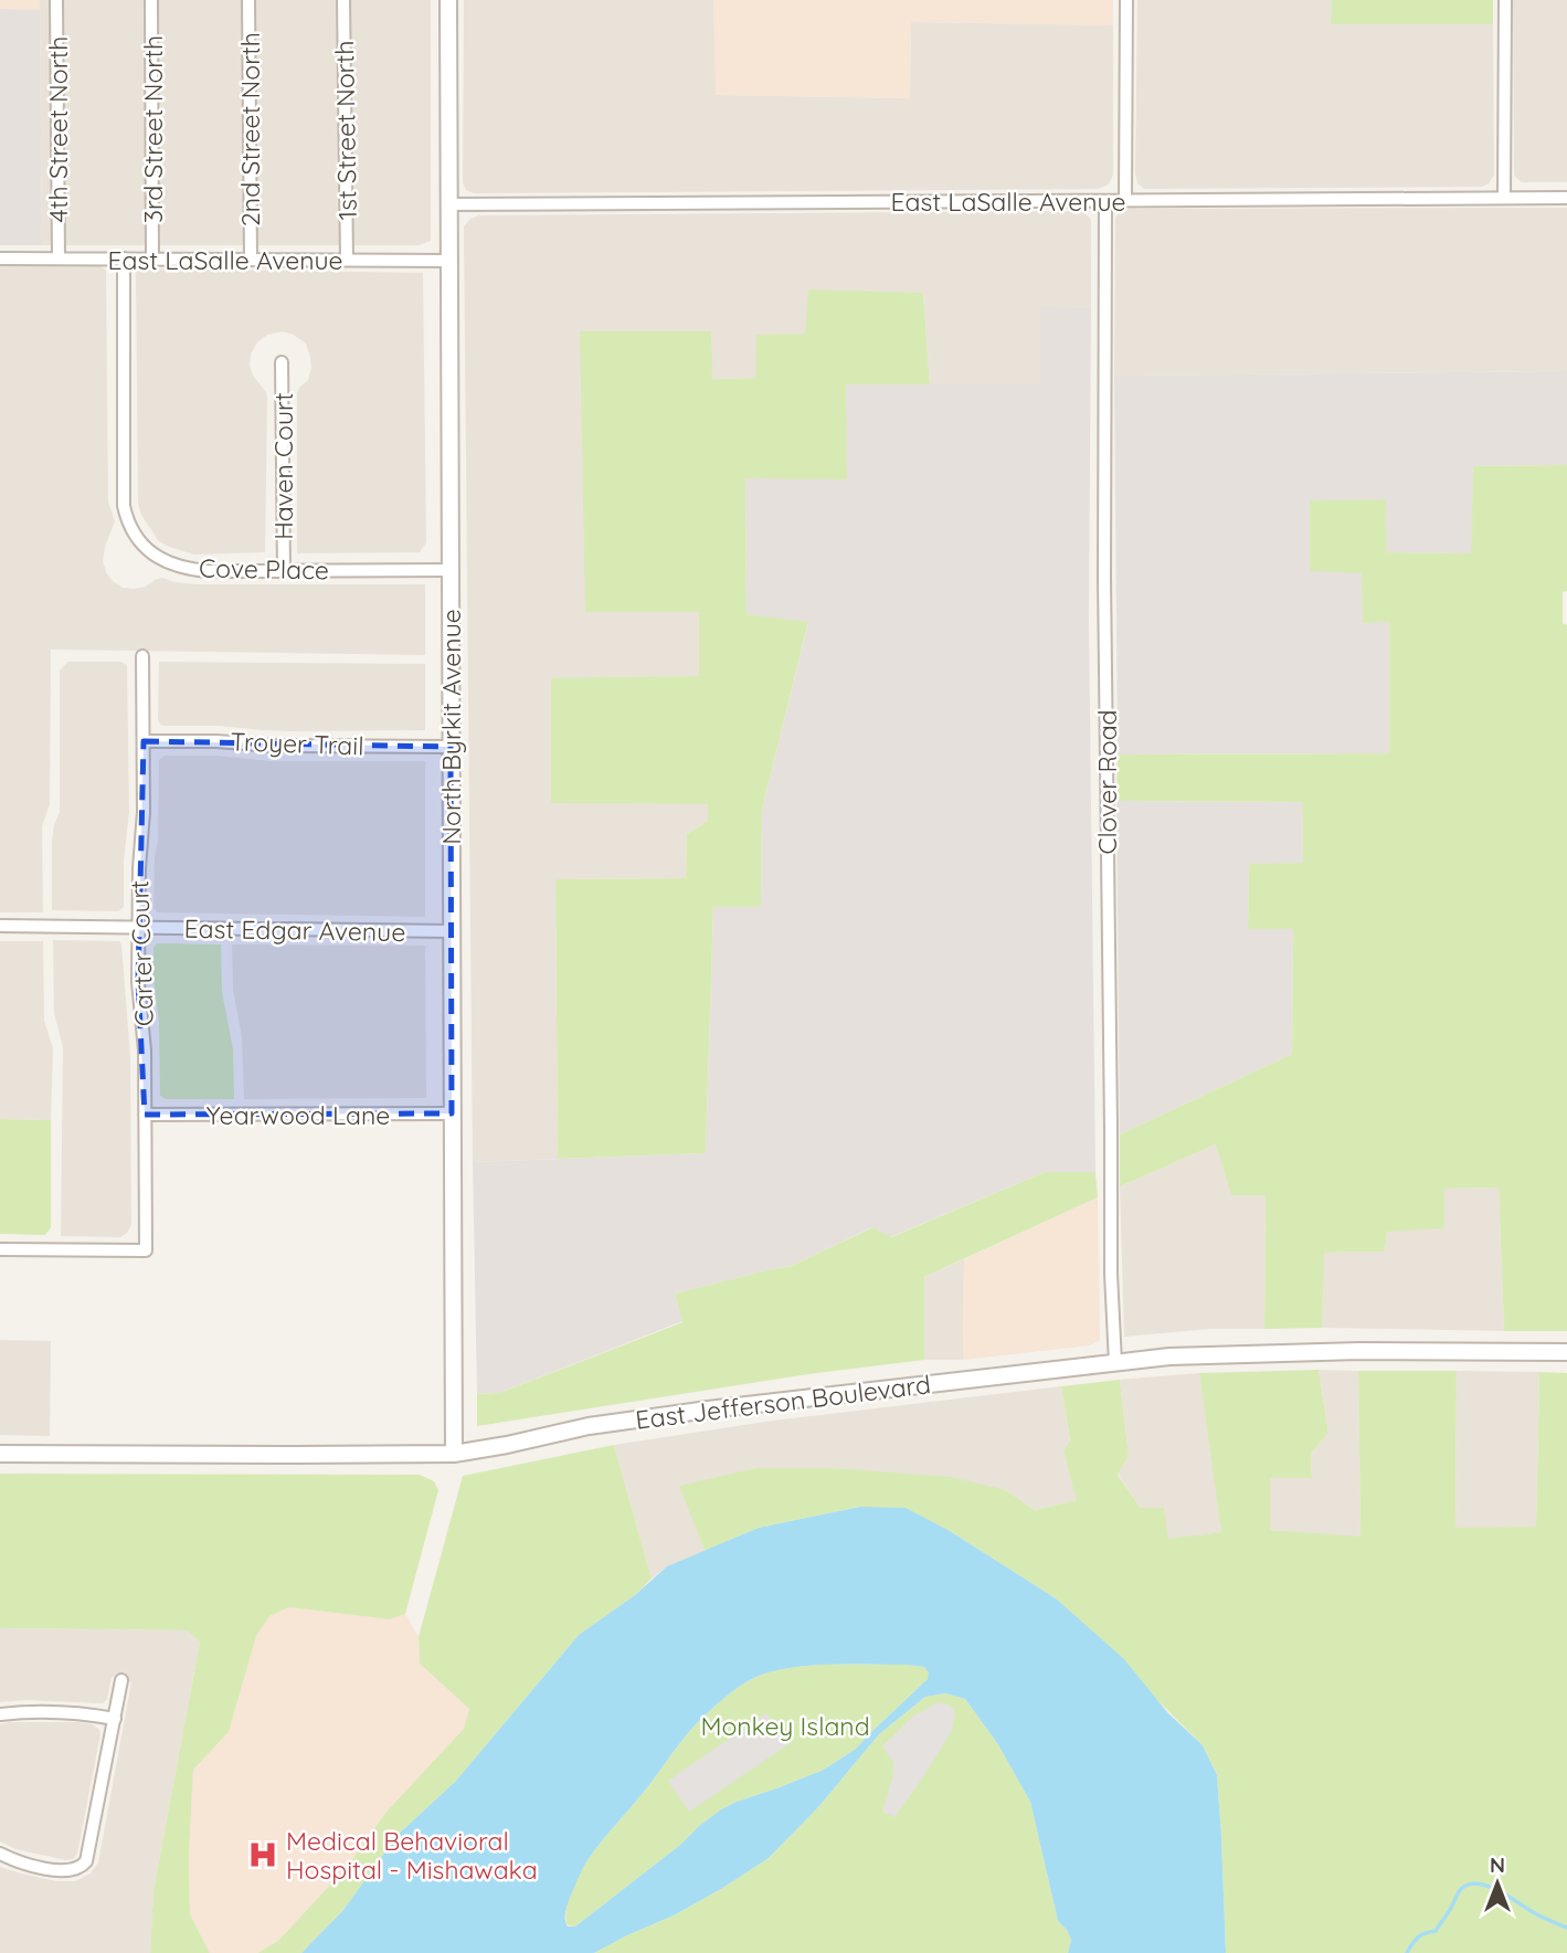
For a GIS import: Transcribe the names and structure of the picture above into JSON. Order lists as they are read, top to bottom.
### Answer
{
  "streets": {
    "street": [
      "4th Street North",
      "3rd Street North",
      "2nd Street North",
      "1st Street North",
      "East LaSalle Avenue",
      "Haven Court",
      "Cove Place",
      "North Byrkit Avenue",
      "Troyer Trail",
      "Clover Road",
      "East Edgar Avenue",
      "Carter Court",
      "Yearwood Lane",
      "East Jefferson Boulevard"
    ]
  },
  "crossings": [
    ["4th Street North", "East LaSalle Avenue"],
    ["3rd Street North", "East LaSalle Avenue"],
    ["2nd Street North", "East LaSalle Avenue"],
    ["1st Street North", "East LaSalle Avenue"],
    ["East LaSalle Avenue", "Cove Place"],
    ["East LaSalle Avenue", "North Byrkit Avenue"],
    ["East LaSalle Avenue", "Clover Road"],
    ["Haven Court", "Cove Place"],
    ["Cove Place", "North Byrkit Avenue"],
    ["North Byrkit Avenue", "Troyer Trail"],
    ["North Byrkit Avenue", "East Edgar Avenue"],
    ["North Byrkit Avenue", "Yearwood Lane"],
    ["North Byrkit Avenue", "East Jefferson Boulevard"],
    ["Troyer Trail", "Carter Court"],
    ["Clover Road", "East Jefferson Boulevard"],
    ["East Edgar Avenue", "Carter Court"],
    ["Carter Court", "Yearwood Lane"]
  ],
  "parks": ["Monkey Island"],
  "places": {
    "hospital": ["Medical Behavioral Hospital - Mishawaka"]
  },
  "north": "top"
}
